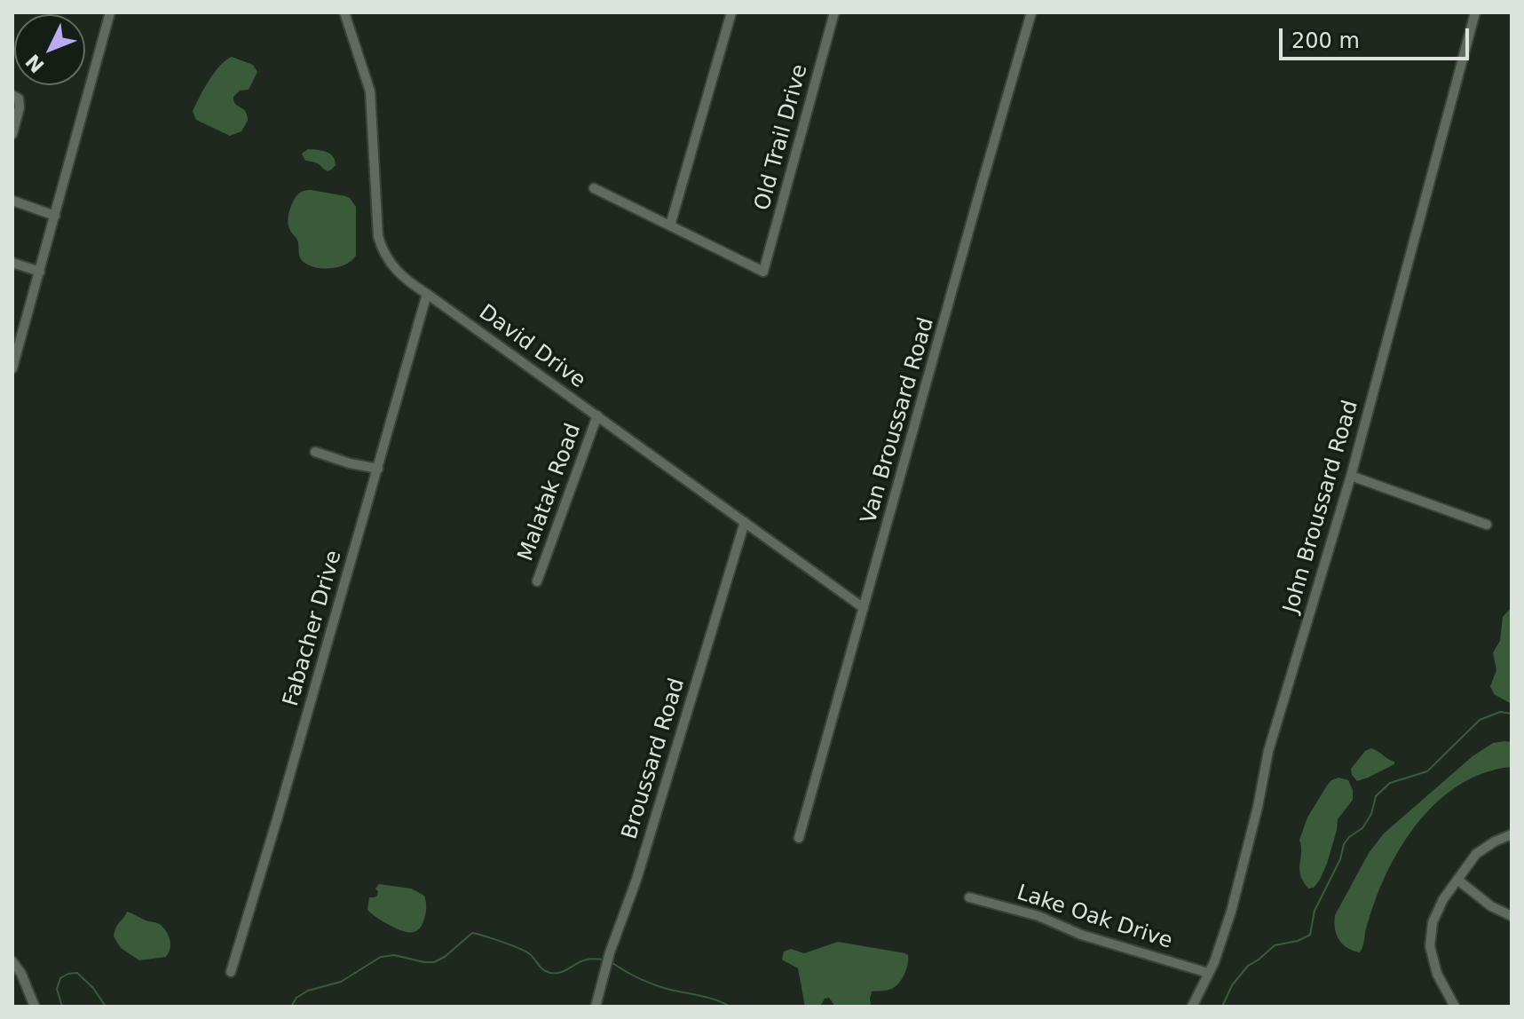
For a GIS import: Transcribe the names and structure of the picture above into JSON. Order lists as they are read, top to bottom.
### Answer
{
  "streets": {
    "street": [
      "Old Trail Drive",
      "David Drive",
      "Van Broussard Road",
      "Malatak Road",
      "John Broussard Road",
      "Fabacher Drive",
      "Broussard Road",
      "Lake Oak Drive"
    ]
  },
  "crossings": [
    ["David Drive", "Van Broussard Road"],
    ["David Drive", "Malatak Road"],
    ["David Drive", "Fabacher Drive"],
    ["David Drive", "Broussard Road"],
    ["John Broussard Road", "Lake Oak Drive"]
  ],
  "scale_bar": "200 m",
  "north": "bottom left"
}
